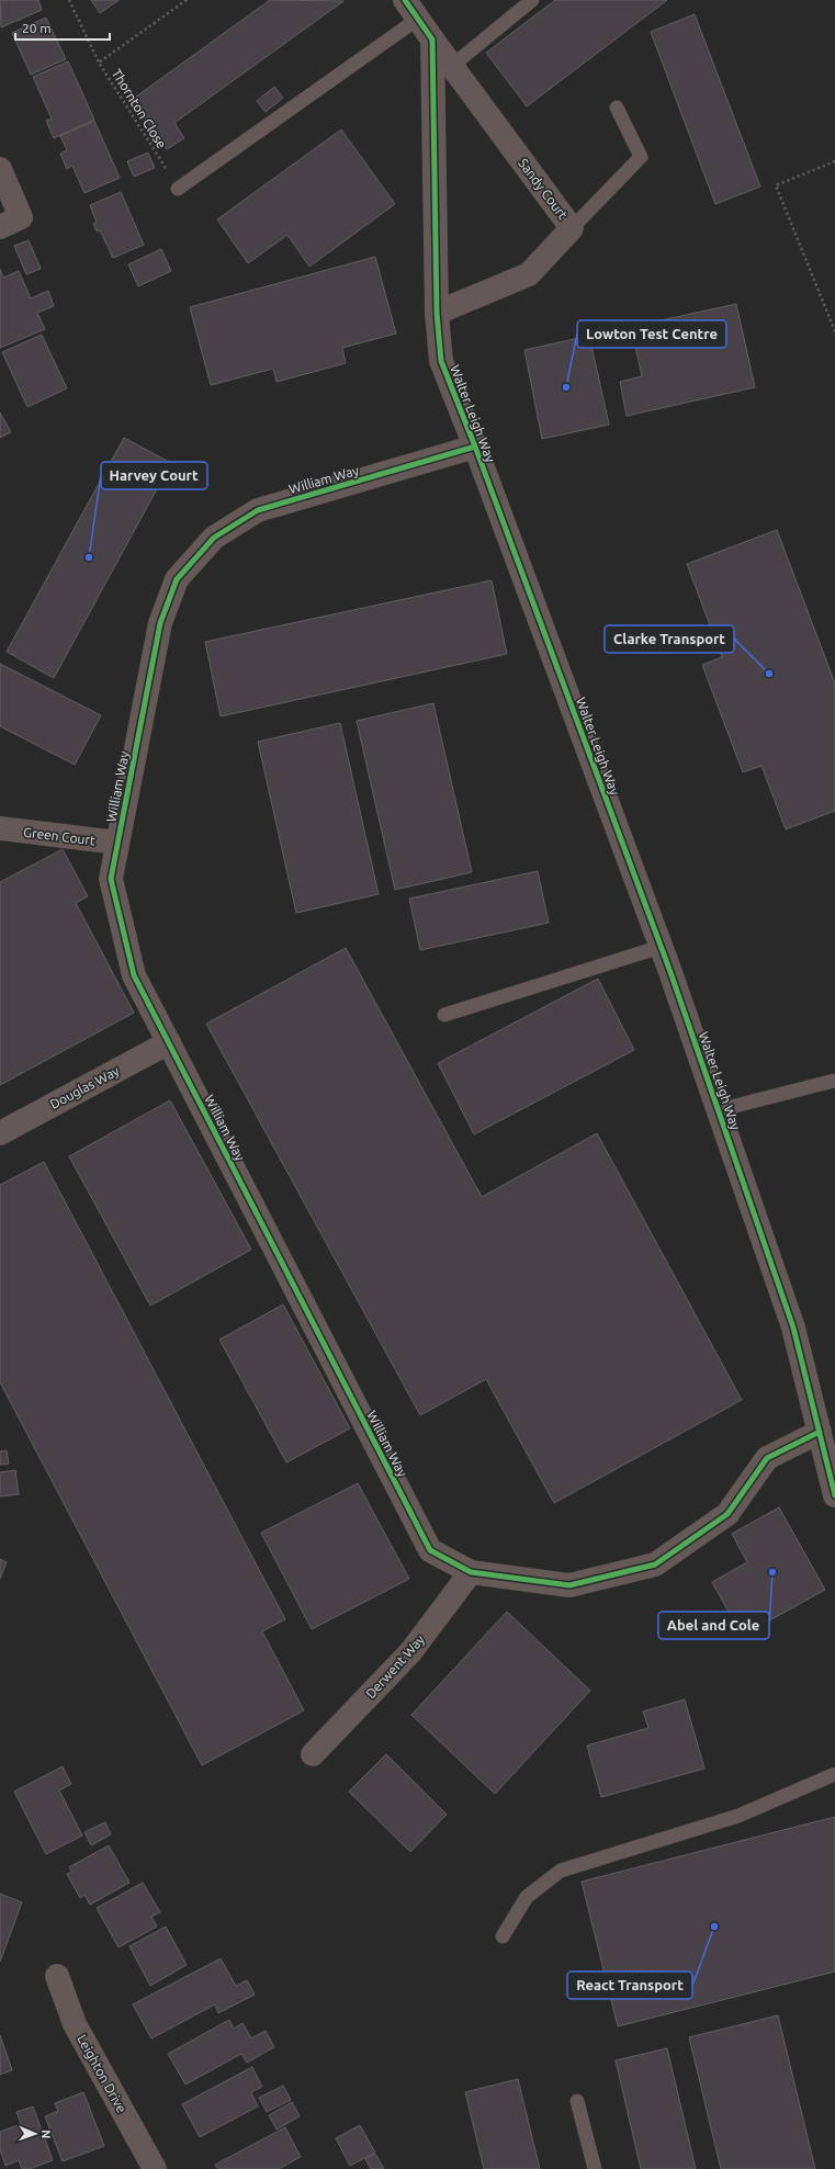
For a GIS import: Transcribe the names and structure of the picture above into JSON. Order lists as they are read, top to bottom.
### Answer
{
  "streets": {
    "street": [
      "Sandy Court",
      "Walter Leigh Way",
      "William Way",
      "Green Court",
      "Douglas Way",
      "Derwent Way",
      "Leighton Drive"
    ],
    "path": ["Thornton Close"]
  },
  "crossings": [
    ["Sandy Court", "Walter Leigh Way"],
    ["Walter Leigh Way", "William Way"],
    ["William Way", "Green Court"],
    ["William Way", "Douglas Way"],
    ["William Way", "Derwent Way"]
  ],
  "places": [
    "Lowton Test Centre",
    "Harvey Court",
    "Clarke Transport",
    "Abel and Cole",
    "React Transport"
  ],
  "scale_bar": "20 m",
  "north": "right"
}
